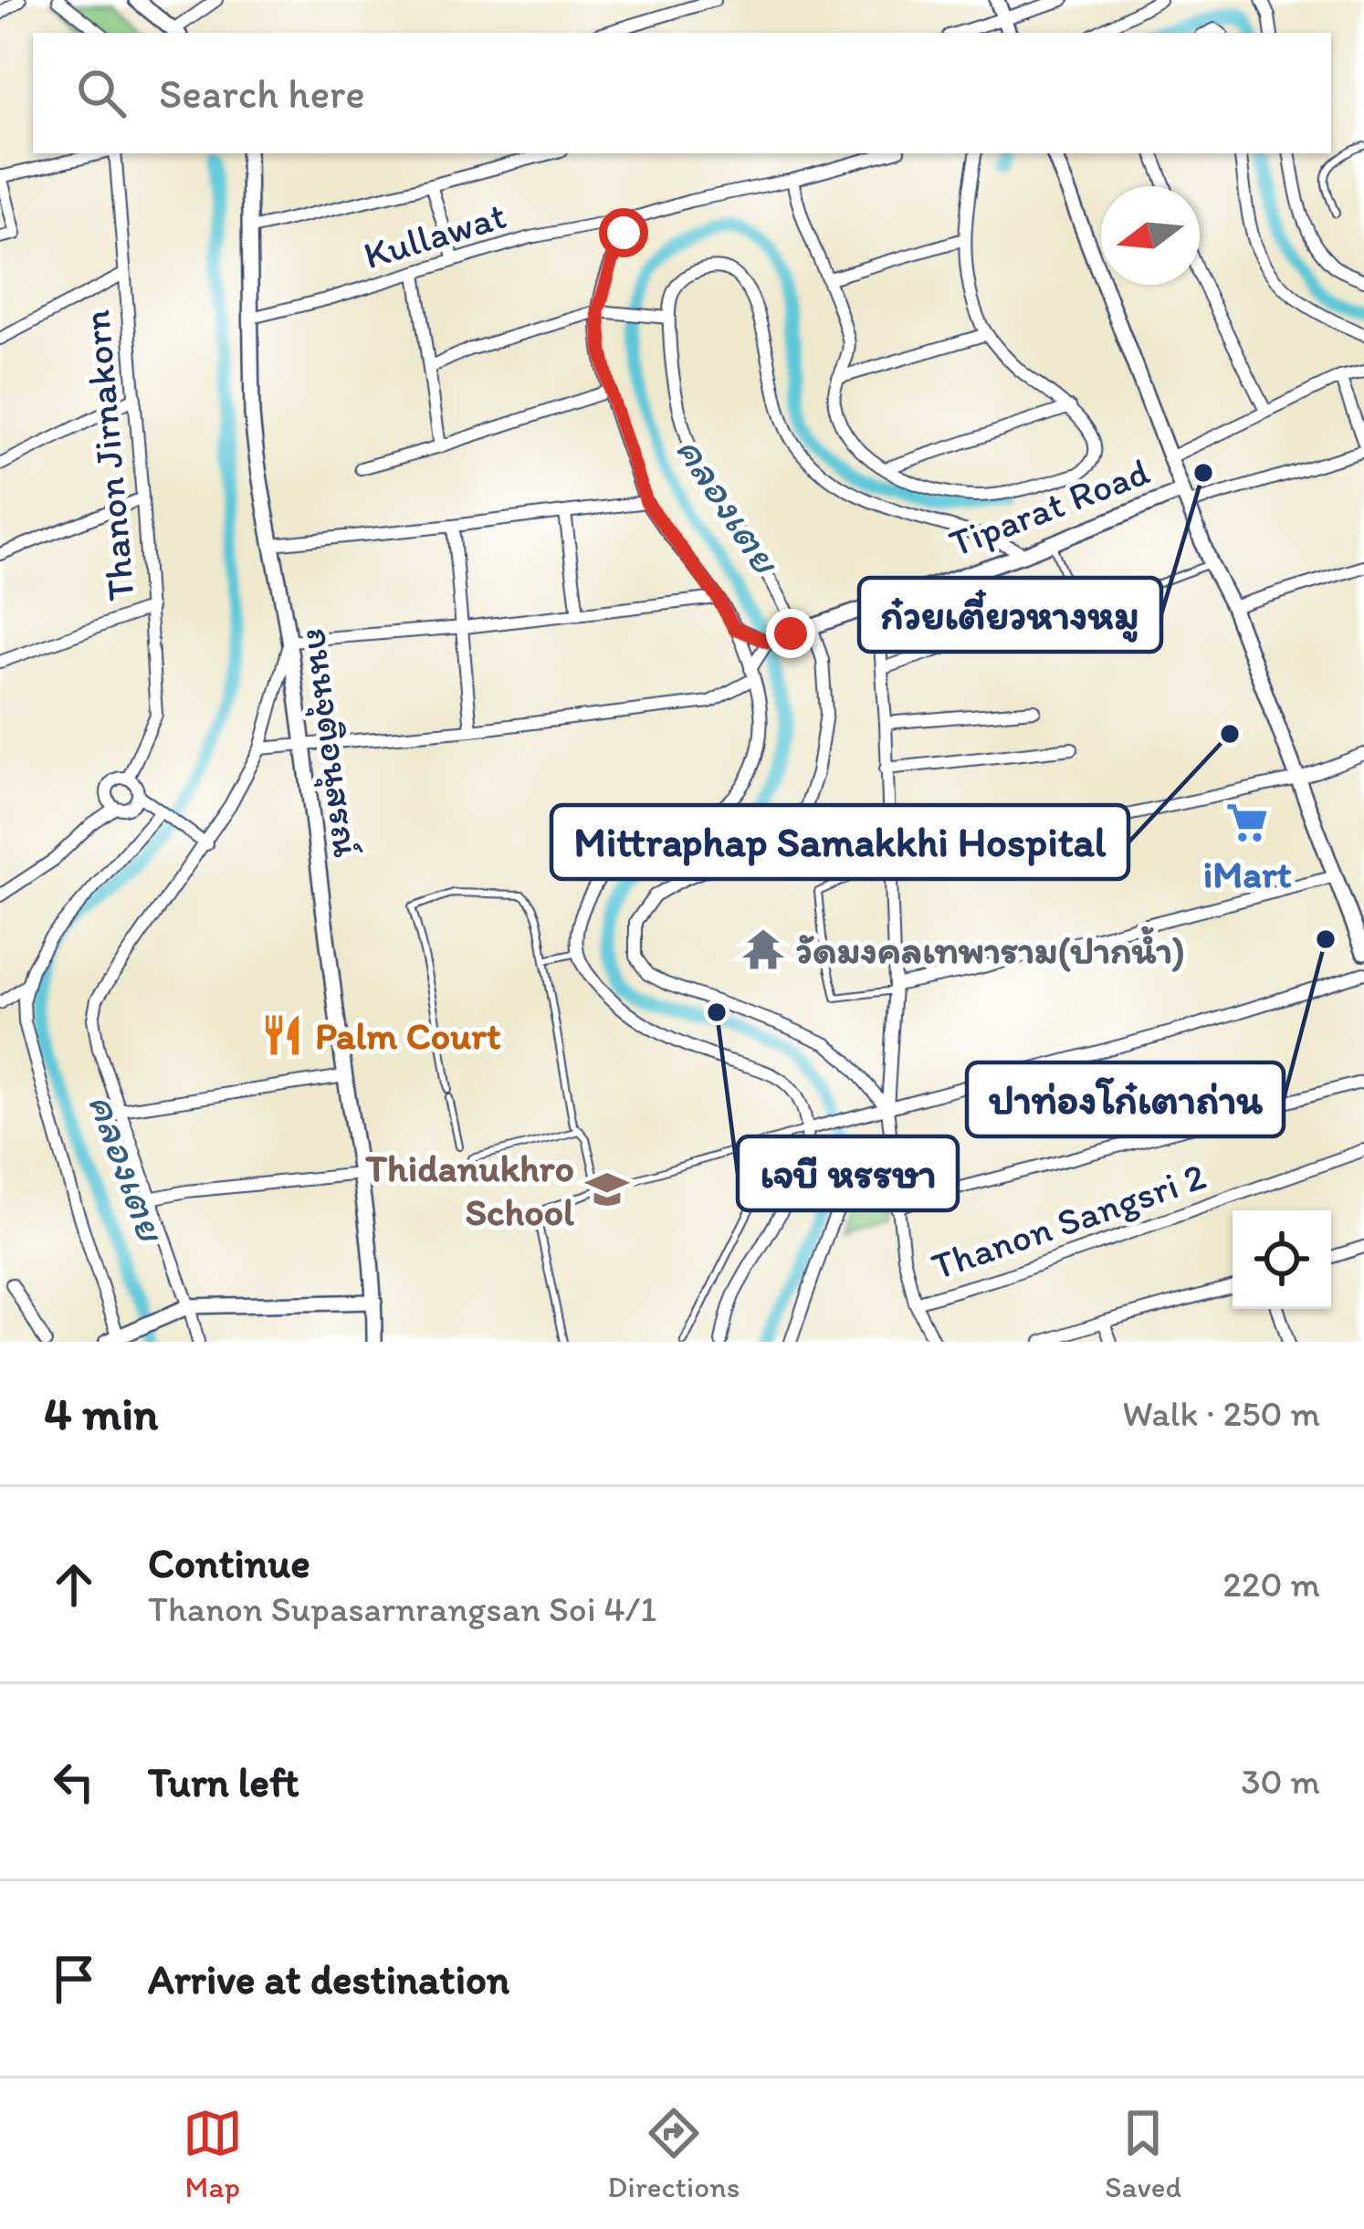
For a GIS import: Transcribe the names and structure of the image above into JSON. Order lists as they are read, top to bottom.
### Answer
{
  "streets": {
    "street": [
      "Kullawat",
      "Thanon Jirnakorn",
      "Tiparat Road",
      "ถนนจุติอนุสรณ์",
      "Thanon Sangsri 2"
    ]
  },
  "crossings": [
    ["Kullawat", "ถนนจุติอนุสรณ์"]
  ],
  "water": ["คลองเตย"],
  "places": {
    "other": [
      "ก๋วยเตี๋ยวหางหมู",
      "Mittraphap Samakkhi Hospital",
      "ปาท่องโก๋เตาถ่าน",
      "เจบี หรรษา"
    ],
    "supermarket": ["iMart"],
    "temple": ["วัดมงคลเทพาราม(ปากน้ำ)"],
    "restaurant": ["Palm Court"],
    "school or university": ["Thidanukhro School"]
  },
  "north": "left",
  "page": {
    "search": "Search here",
    "heading": ["4 min", "Walk · 250 m"],
    "list": [
      ["Continue", "Thanon Supasarnrangsan Soi 4/1", "220 m"],
      ["Turn left", "30 m"],
      "Arrive at destination"
    ],
    "nav": ["Map", "Directions", "Saved"]
  }
}
